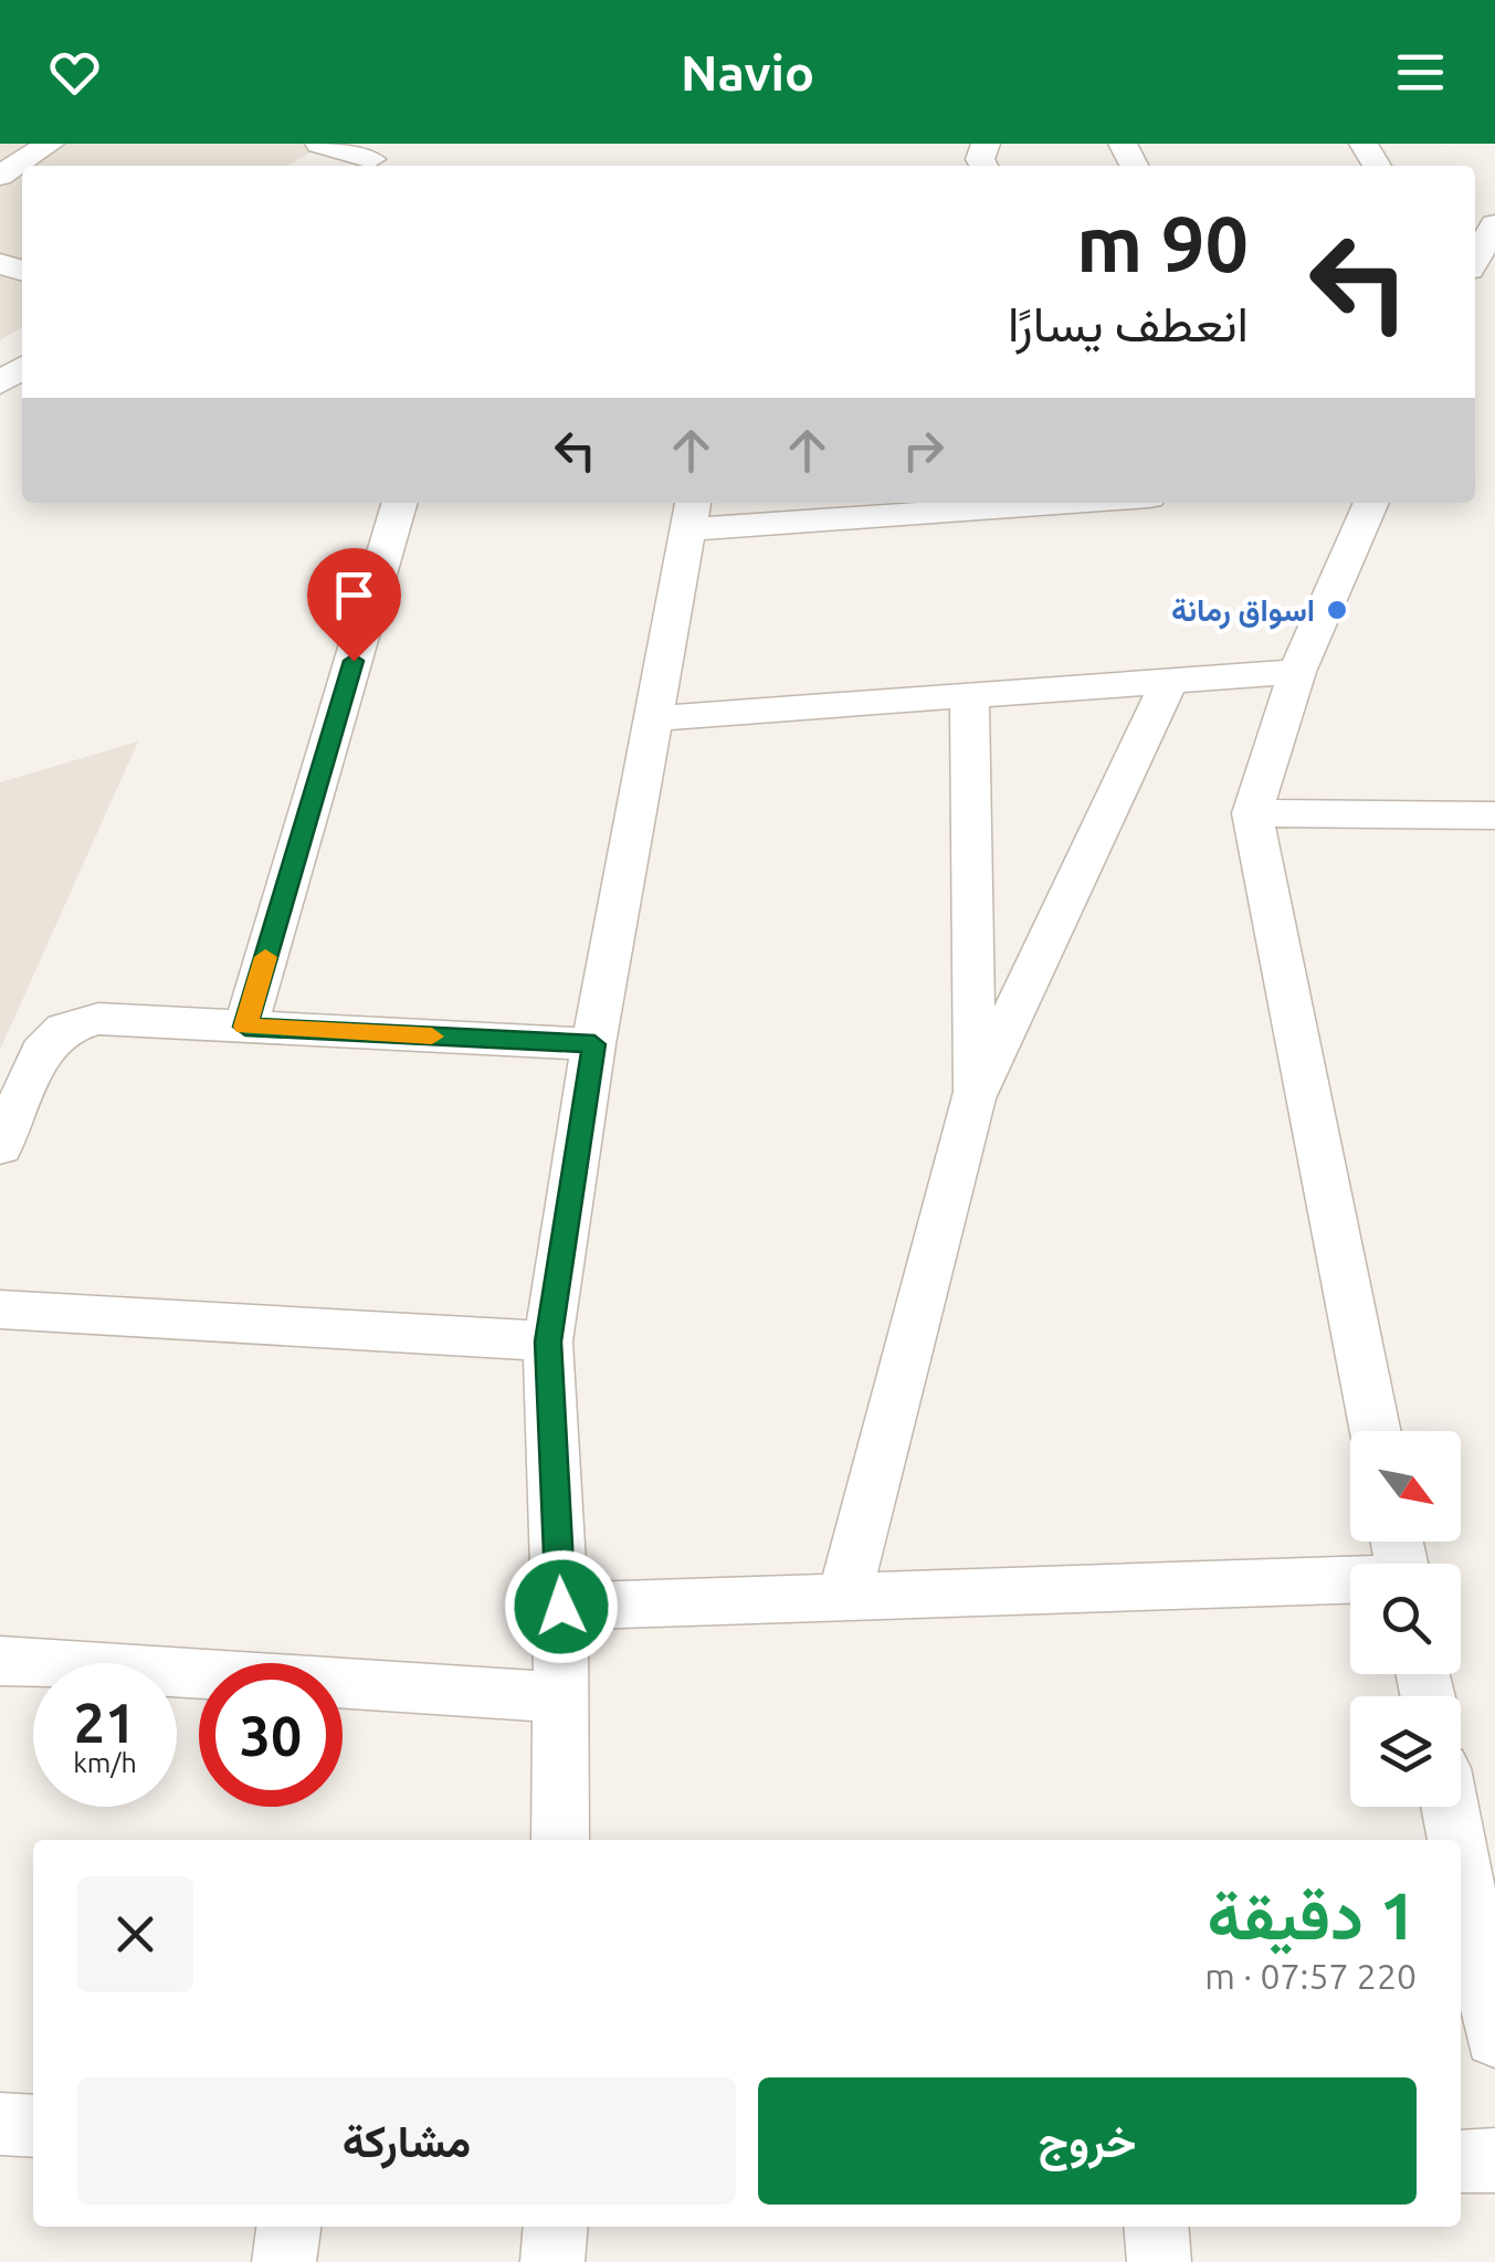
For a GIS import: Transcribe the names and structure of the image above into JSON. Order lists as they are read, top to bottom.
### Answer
{
  "places": ["اسواق رمانة"],
  "north": "bottom right",
  "page": {
    "header": "Navio",
    "turn": ["90 m", "انعطف يسارًا"],
    "speed": "21 km/h",
    "limit": "30",
    "heading": ["1 دقيقة", "220 m · 07:57"],
    "buttons": ["خروج", "مشاركة"]
  }
}
